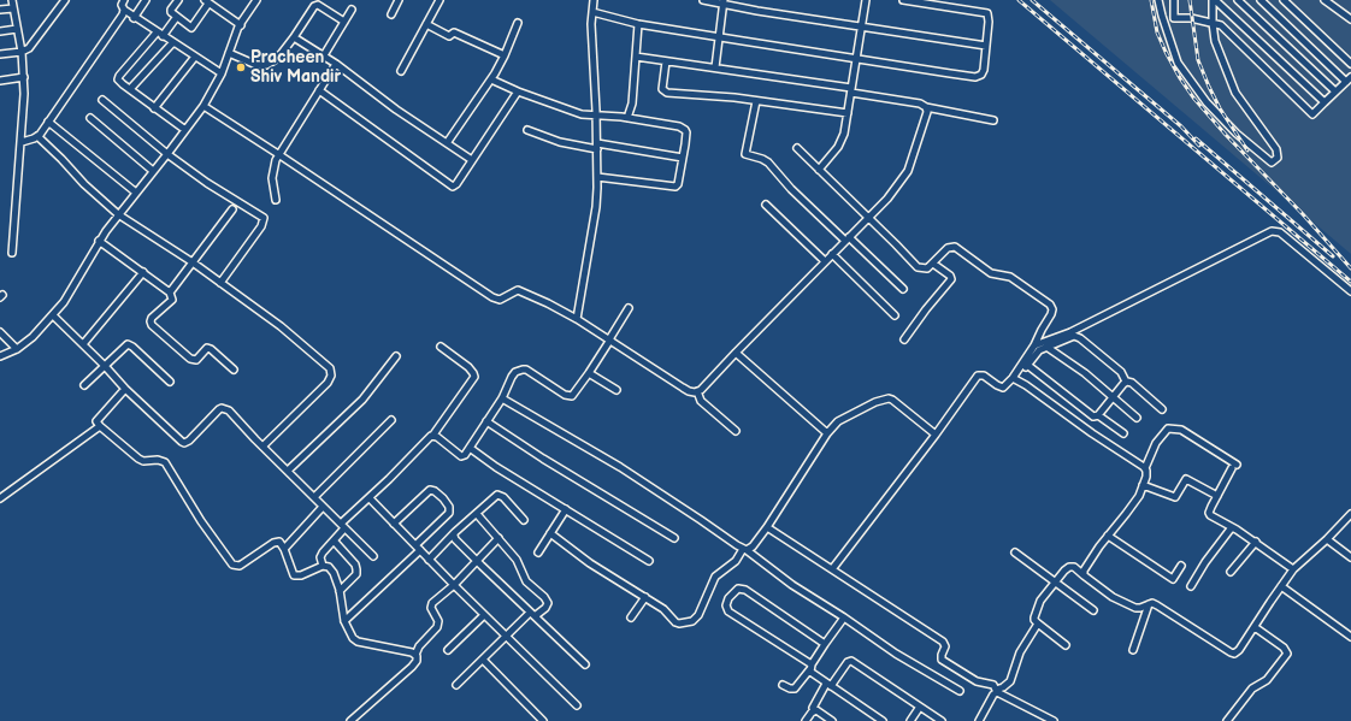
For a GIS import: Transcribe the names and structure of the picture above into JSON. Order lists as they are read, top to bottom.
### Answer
{
  "places": ["Pracheen Shiv Mandir"]
}
